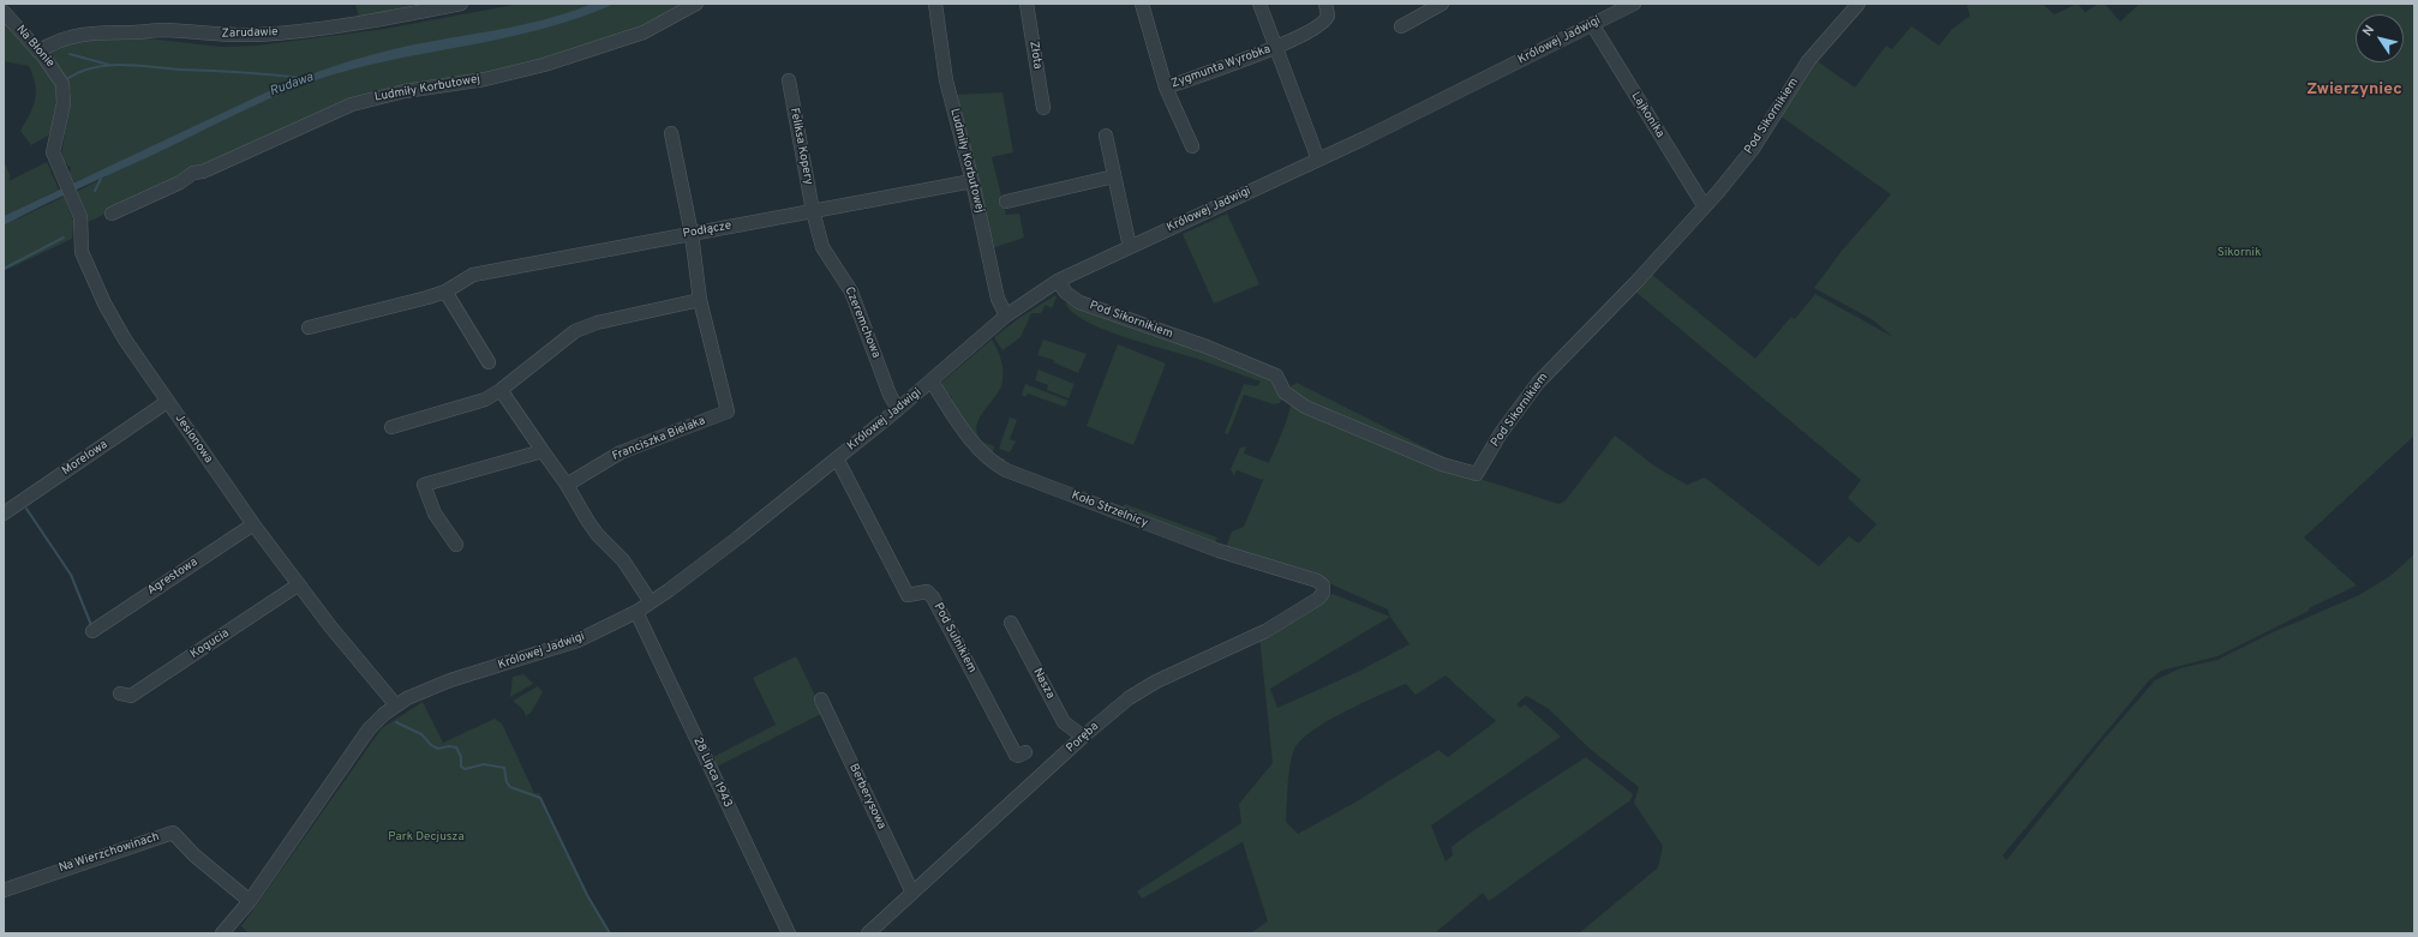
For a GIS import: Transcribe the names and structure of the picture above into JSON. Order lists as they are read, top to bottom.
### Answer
{
  "streets": {
    "street": [
      "Zarudawie",
      "Królowej Jadwigi",
      "Na Błonie",
      "Złota",
      "Zygmunta Wyrobka",
      "Ludmiły Korbutowej",
      "Lajkonika",
      "Pod Sikornikiem",
      "Feliksa Kopery",
      "Podłącze",
      "Czeremchowa",
      "Jesionowa",
      "Franciszka Bielaka",
      "Morelowa",
      "Koło Strzelnicy",
      "Agrestowa",
      "Pod Sulnikiem",
      "Kogucia",
      "Nasza",
      "Poręba",
      "28 Lipca 1943",
      "Berberysowa",
      "Na Wierzchowinach"
    ]
  },
  "crossings": [
    ["Zarudawie", "Na Błonie"],
    ["Królowej Jadwigi", "Ludmiły Korbutowej"],
    ["Królowej Jadwigi", "Lajkonika"],
    ["Królowej Jadwigi", "Pod Sikornikiem"],
    ["Królowej Jadwigi", "Czeremchowa"],
    ["Królowej Jadwigi", "Jesionowa"],
    ["Królowej Jadwigi", "Koło Strzelnicy"],
    ["Królowej Jadwigi", "Pod Sulnikiem"],
    ["Królowej Jadwigi", "28 Lipca 1943"],
    ["Królowej Jadwigi", "Na Wierzchowinach"],
    ["Na Błonie", "Jesionowa"],
    ["Ludmiły Korbutowej", "Podłącze"],
    ["Lajkonika", "Pod Sikornikiem"],
    ["Feliksa Kopery", "Podłącze"],
    ["Feliksa Kopery", "Czeremchowa"],
    ["Podłącze", "Czeremchowa"],
    ["Jesionowa", "Morelowa"],
    ["Jesionowa", "Agrestowa"],
    ["Jesionowa", "Kogucia"],
    ["Koło Strzelnicy", "Poręba"],
    ["Nasza", "Poręba"],
    ["Poręba", "Berberysowa"]
  ],
  "districts": ["Zwierzyniec"],
  "water": ["Rudawa"],
  "parks": ["Sikornik", "Park Decjusza"],
  "north": "top left"
}
